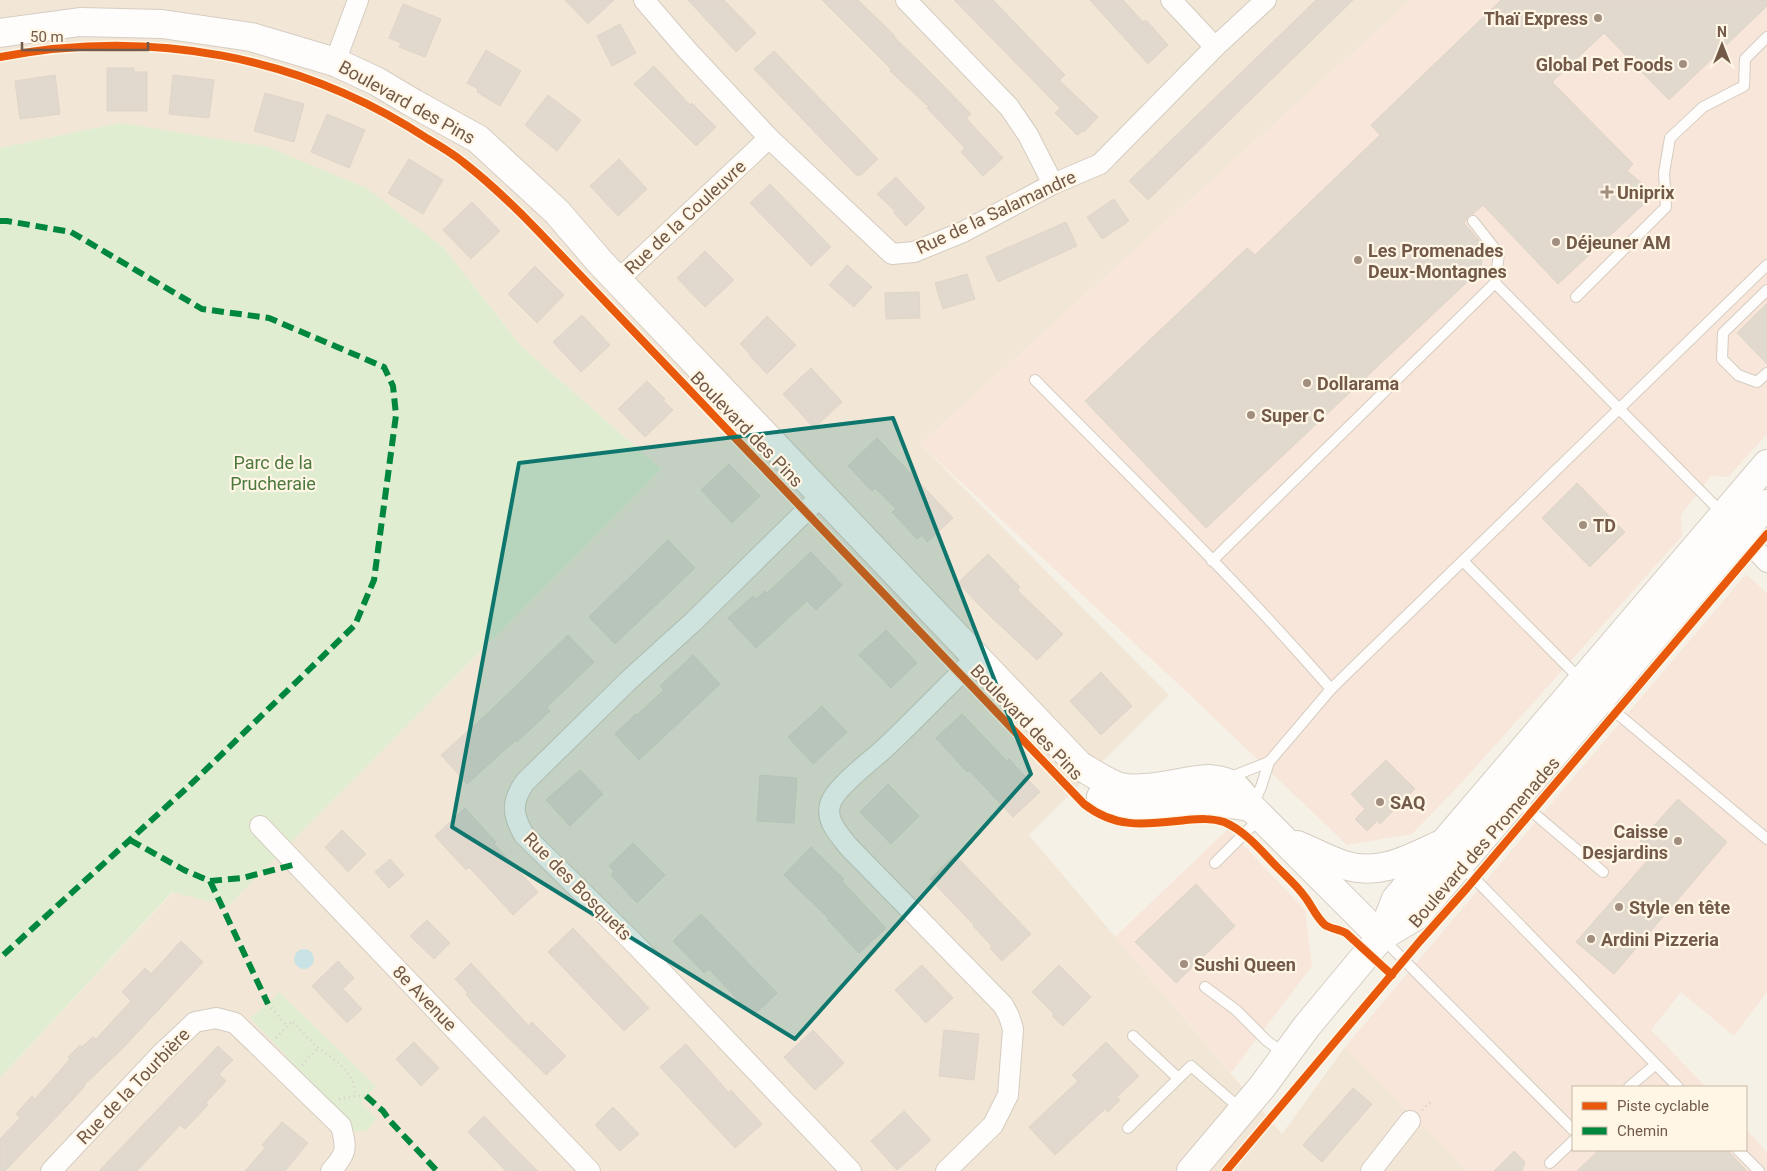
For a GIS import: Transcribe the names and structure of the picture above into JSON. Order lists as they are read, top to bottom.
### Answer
{
  "streets": {
    "street": [
      "Boulevard des Pins",
      "Rue de la Salamandre",
      "Rue de la Couleuvre",
      "Boulevard des Promenades",
      "Rue des Bosquets",
      "8e Avenue",
      "Rue de la Tourbière"
    ]
  },
  "crossings": [
    ["Boulevard des Pins", "Rue de la Couleuvre"],
    ["Boulevard des Pins", "Rue des Bosquets"],
    ["Rue de la Salamandre", "Rue de la Couleuvre"]
  ],
  "parks": ["Parc de la Prucheraie"],
  "places": {
    "other": [
      "Thaï Express",
      "Global Pet Foods",
      "Déjeuner AM",
      "Les Promenades Deux-Montagnes",
      "Dollarama",
      "Super C",
      "TD",
      "SAQ",
      "Caisse Desjardins",
      "Style en tête",
      "Ardini Pizzeria",
      "Sushi Queen"
    ],
    "health": ["Uniprix"]
  },
  "legend": ["Piste cyclable", "Chemin"],
  "scale_bar": "50 m",
  "north": "top"
}
